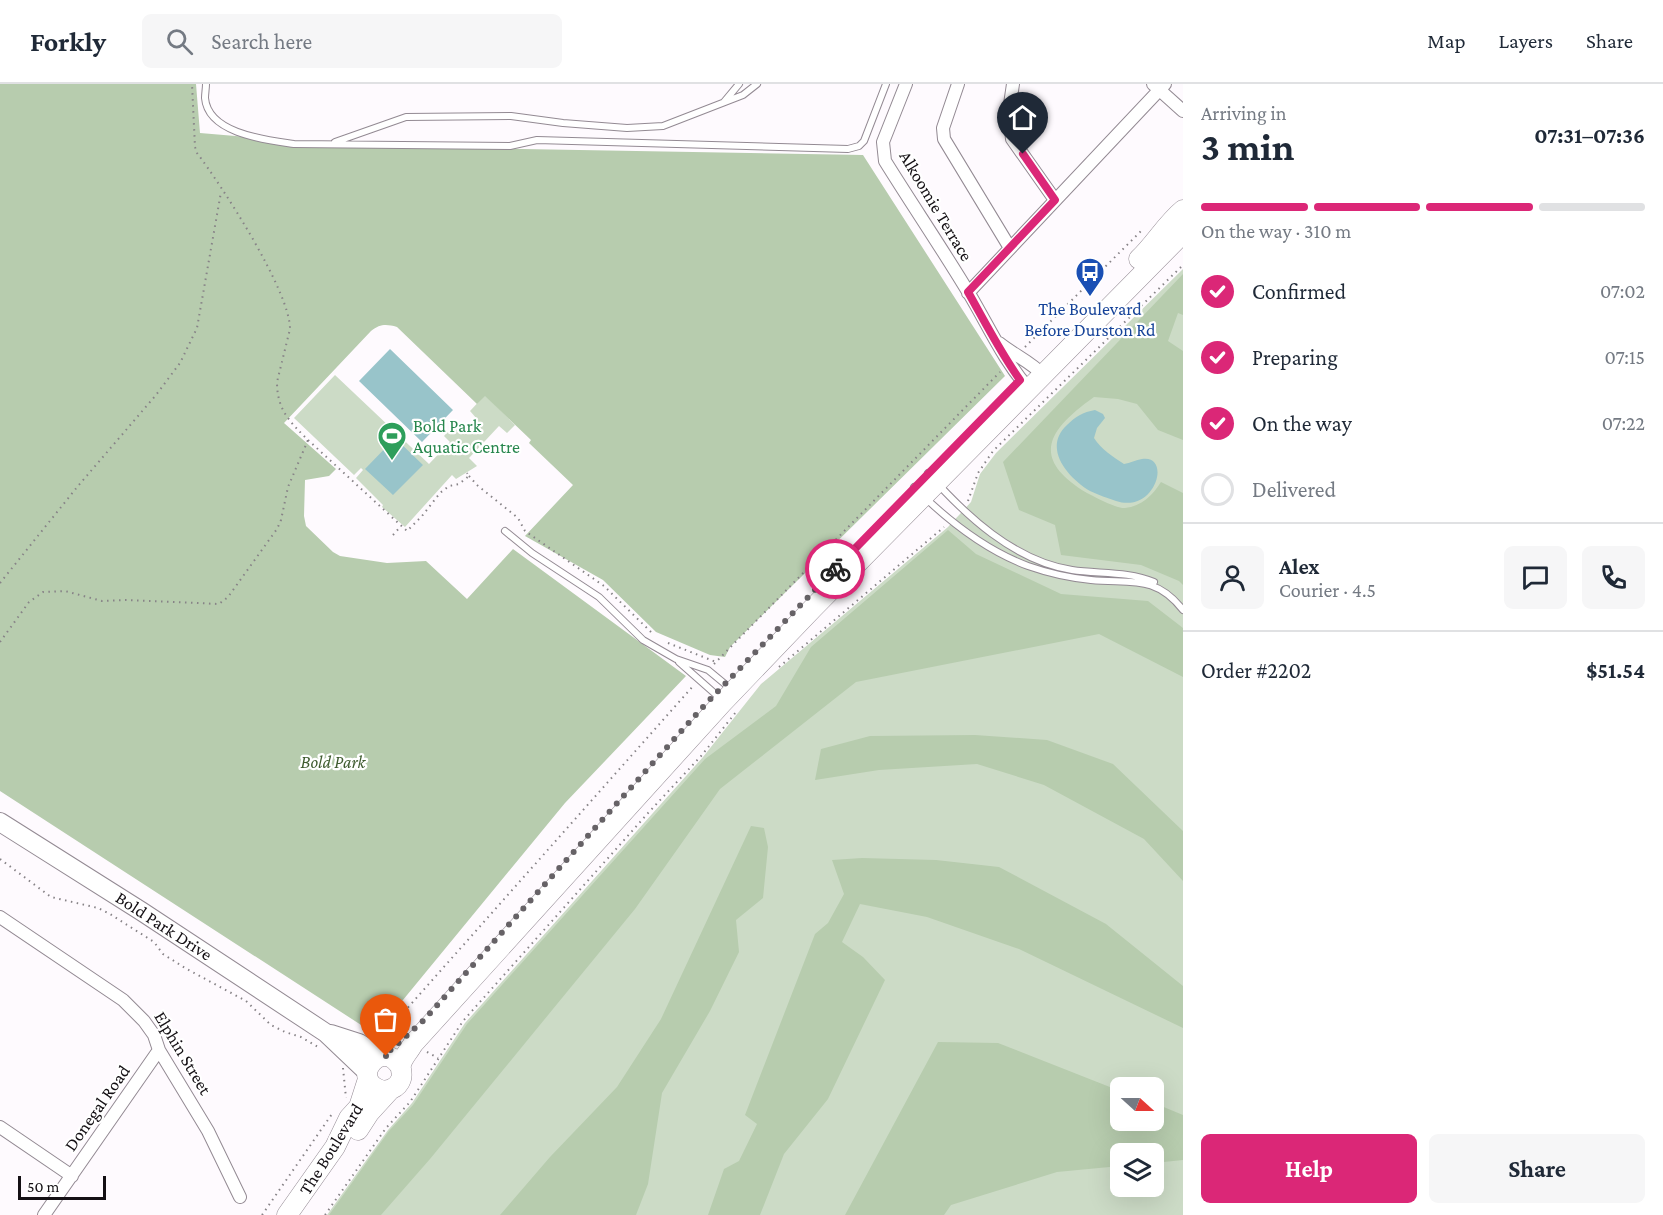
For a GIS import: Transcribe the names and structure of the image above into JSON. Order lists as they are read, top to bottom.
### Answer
{
  "streets": {
    "main road": ["The Boulevard"],
    "street": [
      "Alkoomie Terrace",
      "Bold Park Drive",
      "Elphin Street",
      "Donegal Road"
    ]
  },
  "crossings": [
    ["Alkoomie Terrace", "The Boulevard"],
    ["Bold Park Drive", "The Boulevard"],
    ["Elphin Street", "Donegal Road"]
  ],
  "parks": ["Bold Park"],
  "places": {
    "bus stop": ["The Boulevard Before Durston Rd"],
    "sports": ["Bold Park Aquatic Centre"]
  },
  "scale_bar": "50 m",
  "north": "right",
  "page": {
    "header": "Forkly",
    "search": "Search here",
    "nav": ["Map", "Layers", "Share"],
    "heading": ["3 min", "Arriving in", "07:31–07:36"],
    "panel": [
      "Alex",
      "Courier · 4.5",
      "Order #2202",
      "$51.54"
    ],
    "bar": "On the way · 310 m",
    "list": [
      ["Confirmed", "07:02"],
      ["Preparing", "07:15"],
      ["On the way", "07:22"],
      "Delivered"
    ],
    "buttons": ["Help", "Share"],
    "scale": "50 m"
  }
}
